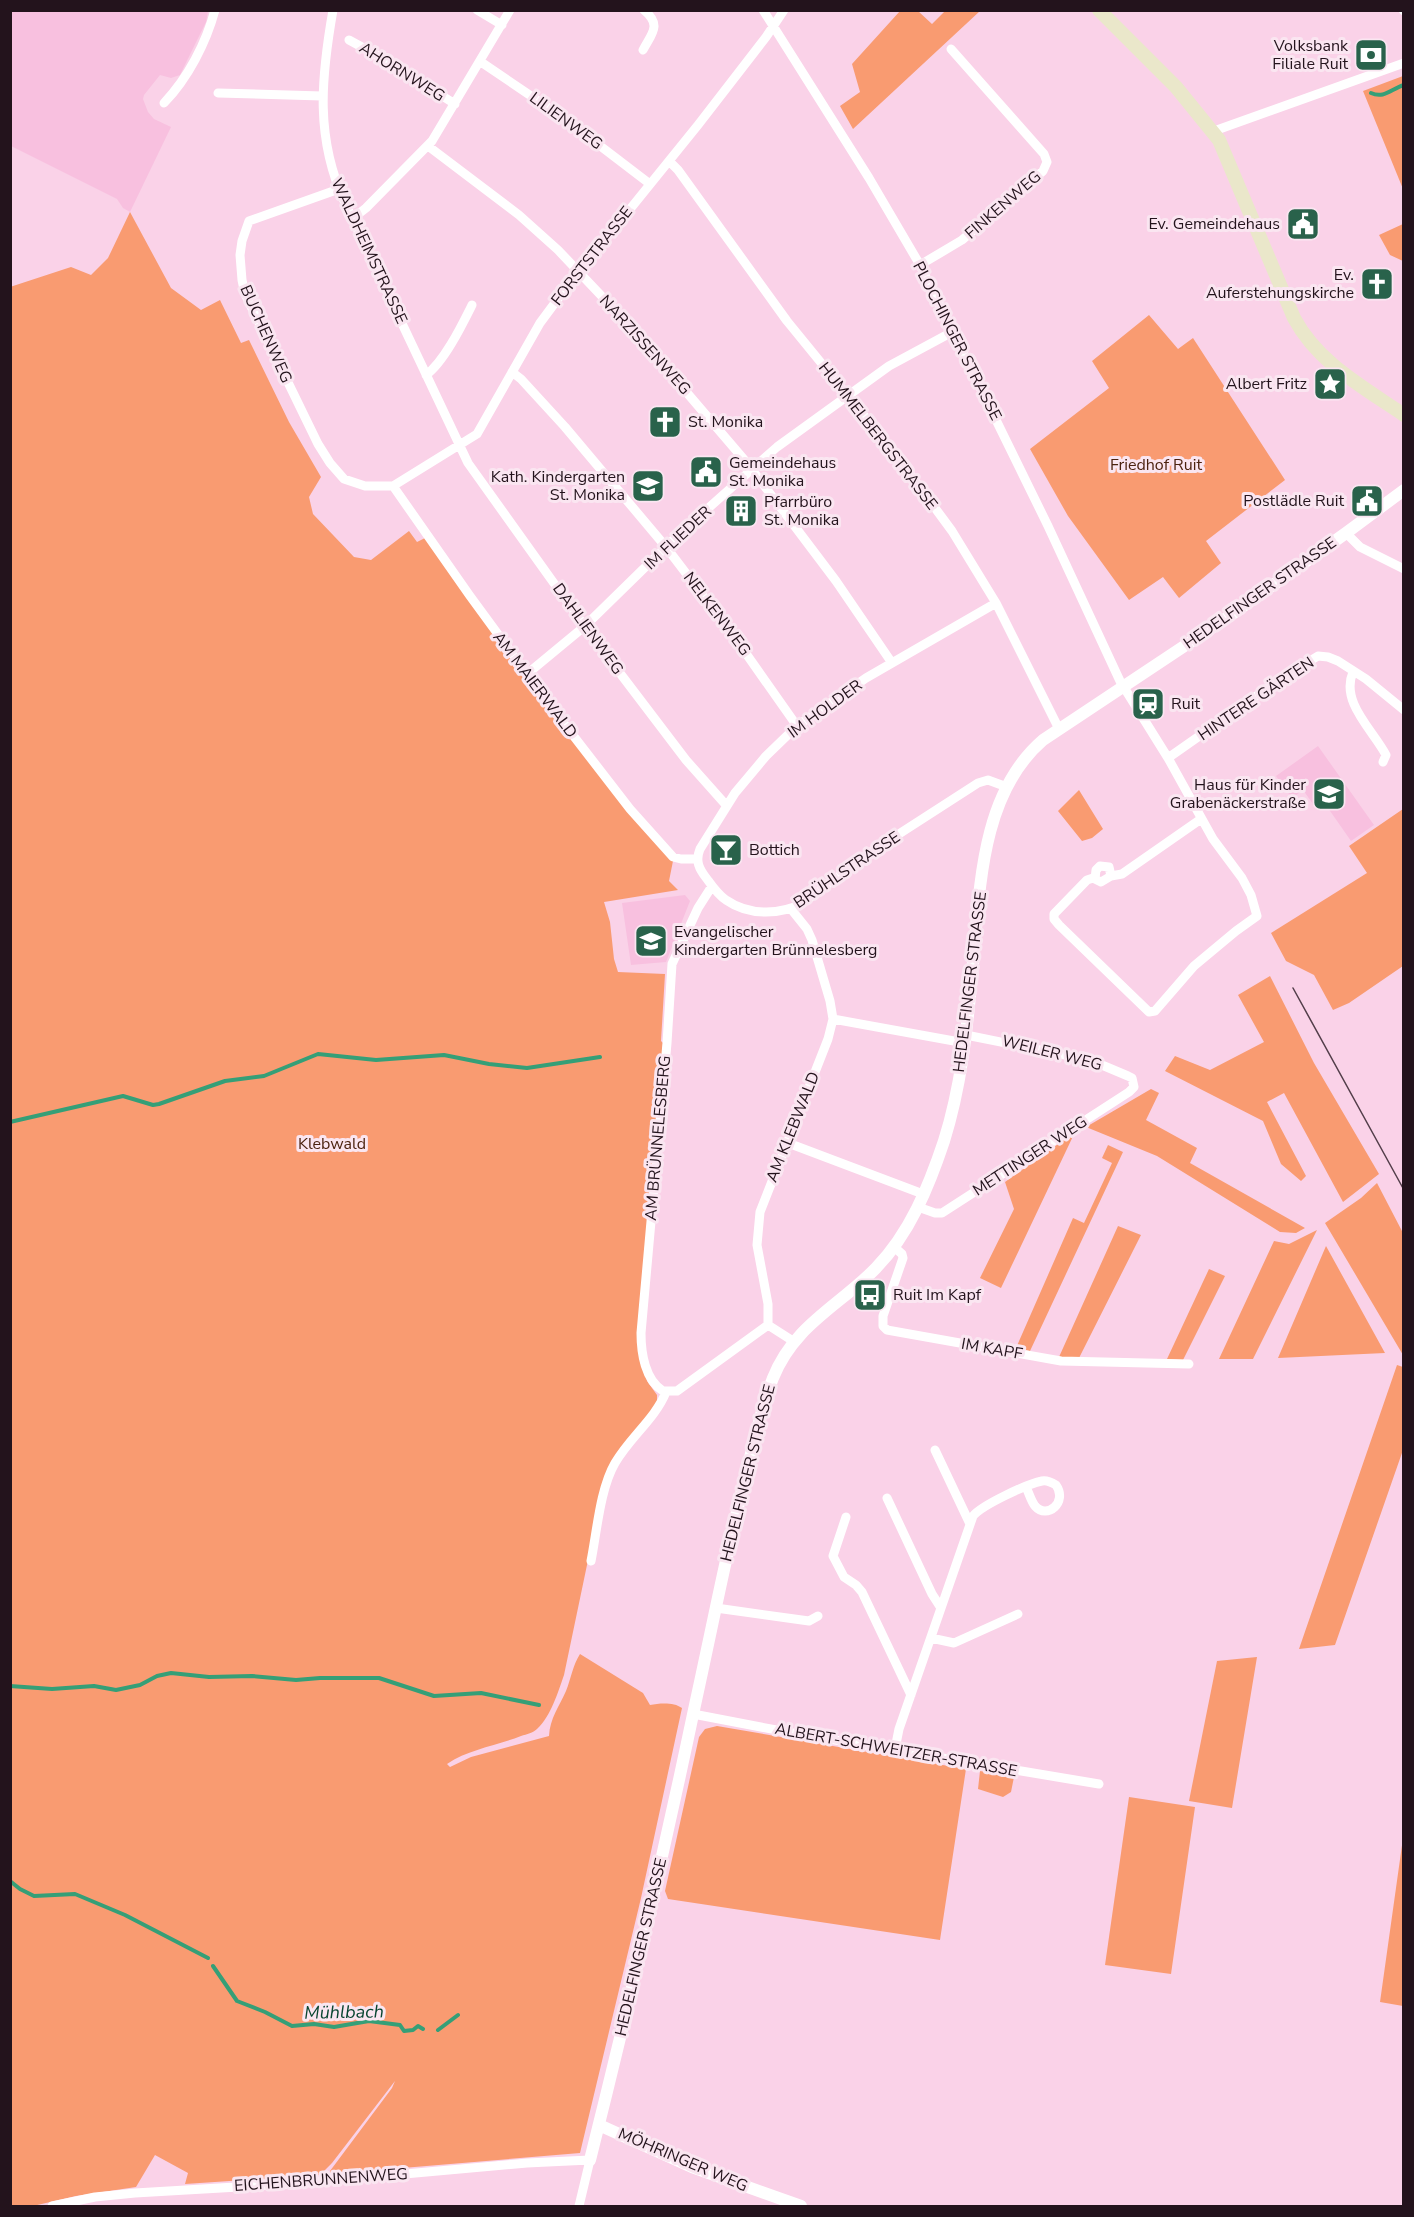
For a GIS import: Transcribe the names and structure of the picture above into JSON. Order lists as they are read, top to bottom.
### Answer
{
  "streets": {
    "street": [
      "AHORNWEG",
      "LILIENWEG",
      "FINKENWEG",
      "WALDHEIMSTRASSE",
      "FORSTSTRASSE",
      "BUCHENWEG",
      "PLOCHINGER STRASSE",
      "NARZISSENWEG",
      "HUMMELBERGSTRASSE",
      "IM FLIEDER",
      "HEDELFINGER STRASSE",
      "NELKENWEG",
      "DAHLIENWEG",
      "AM MAIERWALD",
      "HINTERE GÄRTEN",
      "IM HOLDER",
      "BRÜHLSTRASSE",
      "WEILER WEG",
      "AM KLEBWALD",
      "AM BRÜNNELESBERG",
      "METTINGER WEG",
      "IM KAPF",
      "ALBERT-SCHWEITZER-STRASSE",
      "MÖHRINGER WEG",
      "EICHENBRUNNENWEG"
    ]
  },
  "crossings": [
    ["LILIENWEG", "FORSTSTRASSE"],
    ["FINKENWEG", "PLOCHINGER STRASSE"],
    ["WALDHEIMSTRASSE", "FORSTSTRASSE"],
    ["WALDHEIMSTRASSE", "BUCHENWEG"],
    ["WALDHEIMSTRASSE", "DAHLIENWEG"],
    ["FORSTSTRASSE", "BUCHENWEG"],
    ["FORSTSTRASSE", "PLOCHINGER STRASSE"],
    ["FORSTSTRASSE", "NARZISSENWEG"],
    ["FORSTSTRASSE", "HUMMELBERGSTRASSE"],
    ["FORSTSTRASSE", "NELKENWEG"],
    ["FORSTSTRASSE", "DAHLIENWEG"],
    ["FORSTSTRASSE", "AM MAIERWALD"],
    ["BUCHENWEG", "AM MAIERWALD"],
    ["PLOCHINGER STRASSE", "IM FLIEDER"],
    ["PLOCHINGER STRASSE", "HEDELFINGER STRASSE"],
    ["PLOCHINGER STRASSE", "HINTERE GÄRTEN"],
    ["NARZISSENWEG", "IM FLIEDER"],
    ["NARZISSENWEG", "IM HOLDER"],
    ["HUMMELBERGSTRASSE", "IM FLIEDER"],
    ["HUMMELBERGSTRASSE", "HEDELFINGER STRASSE"],
    ["HUMMELBERGSTRASSE", "IM HOLDER"],
    ["IM FLIEDER", "NELKENWEG"],
    ["IM FLIEDER", "DAHLIENWEG"],
    ["IM FLIEDER", "AM MAIERWALD"],
    ["HEDELFINGER STRASSE", "BRÜHLSTRASSE"],
    ["HEDELFINGER STRASSE", "WEILER WEG"],
    ["HEDELFINGER STRASSE", "METTINGER WEG"],
    ["HEDELFINGER STRASSE", "IM KAPF"],
    ["HEDELFINGER STRASSE", "ALBERT-SCHWEITZER-STRASSE"],
    ["HEDELFINGER STRASSE", "MÖHRINGER WEG"],
    ["HEDELFINGER STRASSE", "EICHENBRUNNENWEG"],
    ["NELKENWEG", "IM HOLDER"],
    ["DAHLIENWEG", "IM HOLDER"],
    ["AM MAIERWALD", "IM HOLDER"],
    ["AM MAIERWALD", "BRÜHLSTRASSE"],
    ["IM HOLDER", "BRÜHLSTRASSE"],
    ["BRÜHLSTRASSE", "AM KLEBWALD"],
    ["BRÜHLSTRASSE", "AM BRÜNNELESBERG"],
    ["WEILER WEG", "AM KLEBWALD"],
    ["WEILER WEG", "METTINGER WEG"]
  ],
  "water": ["Mühlbach"],
  "parks": ["Friedhof Ruit", "Klebwald"],
  "places": {
    "bank": ["Volksbank Filiale Ruit"],
    "public building": ["Ev. Gemeindehaus", "Gemeindehaus St. Monika", "Postlädle Ruit"],
    "church": ["Ev. Auferstehungskirche", "St. Monika"],
    "place": ["Albert Fritz"],
    "school or university": ["Kath. Kindergarten St. Monika", "Haus für Kinder Grabenäckerstraße", "Evangelischer Kindergarten Brünnelesberg"],
    "building": ["Pfarrbüro St. Monika"],
    "station": ["Ruit"],
    "bar": ["Bottich"],
    "bus stop": ["Ruit Im Kapf"]
  }
}
